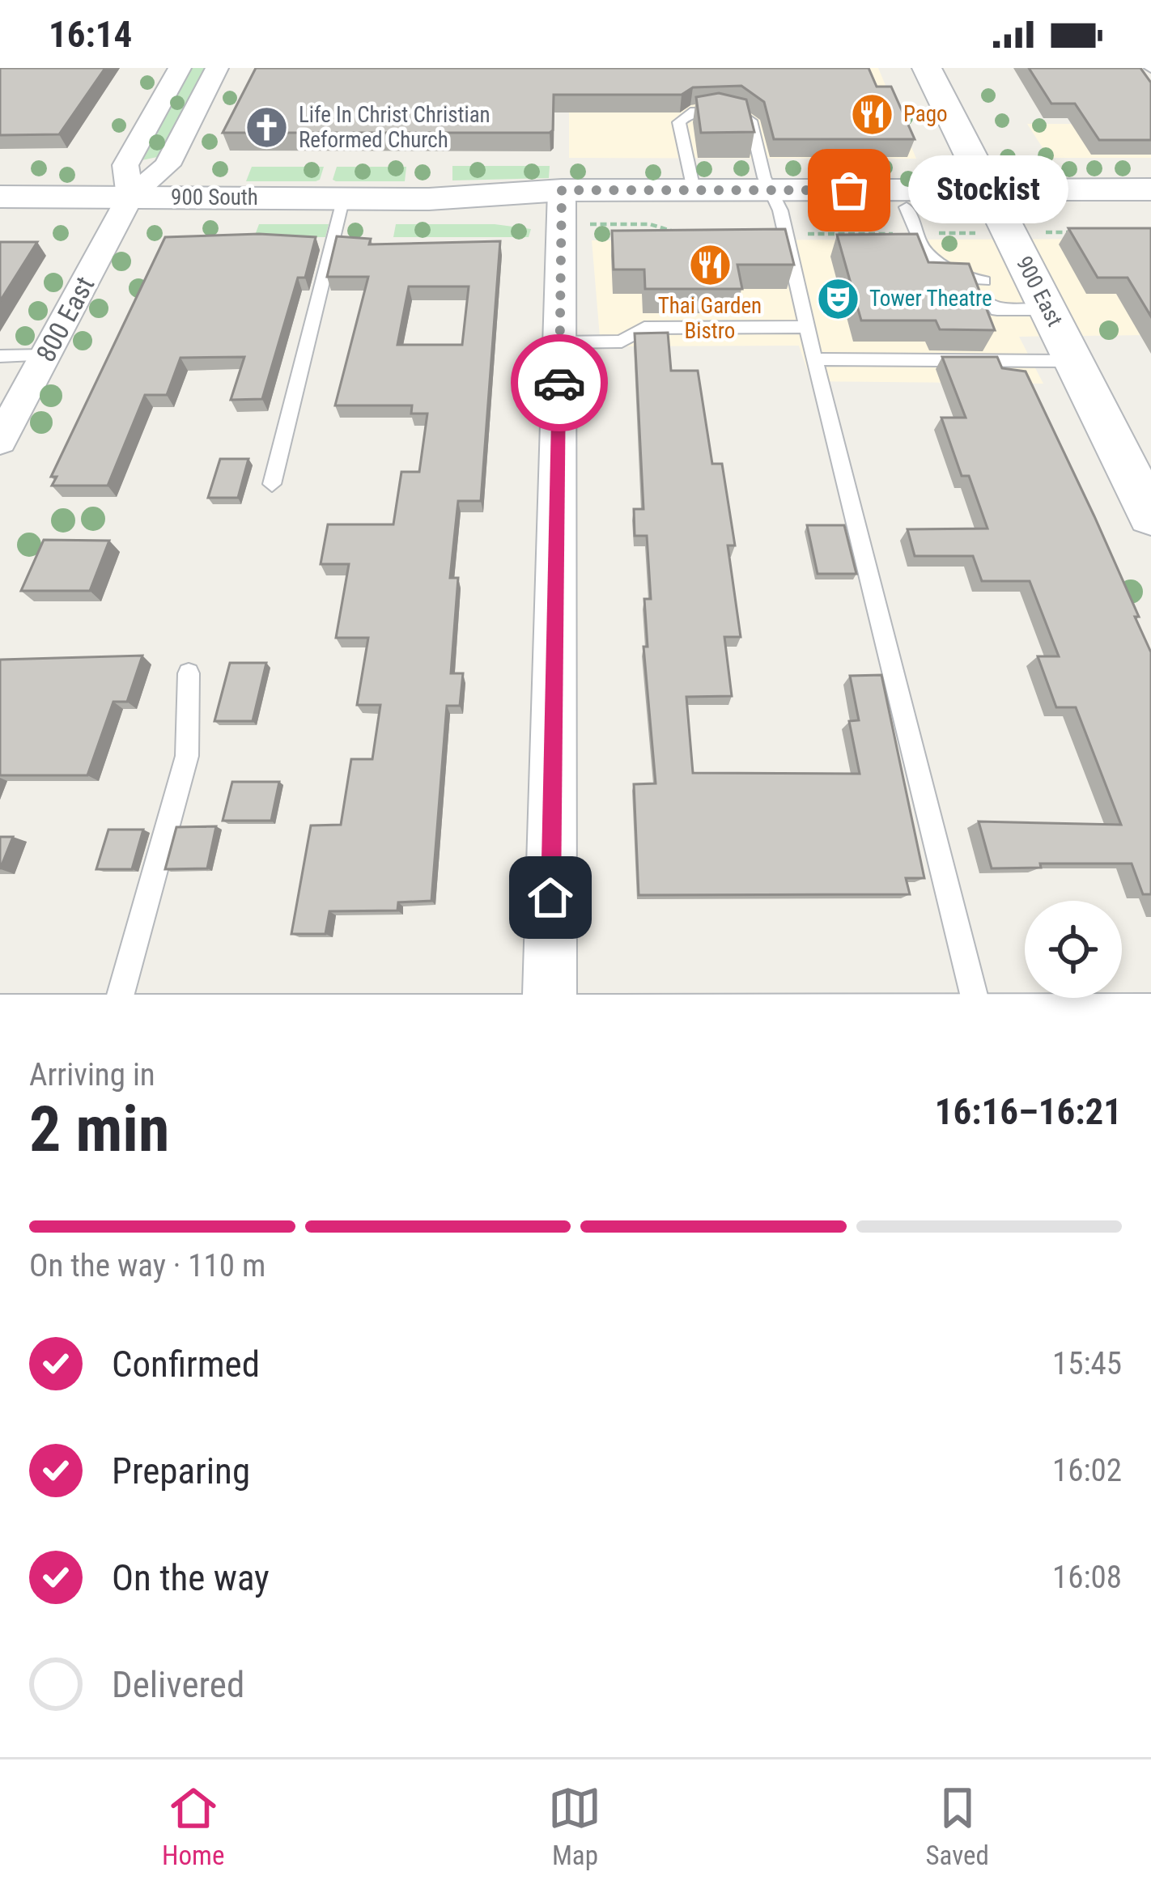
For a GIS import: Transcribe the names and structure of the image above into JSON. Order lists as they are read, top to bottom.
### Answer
{
  "streets": {
    "street": ["900 South", "900 East", "800 East"]
  },
  "crossings": [
    ["900 South", "900 East"],
    ["900 South", "800 East"]
  ],
  "places": {
    "restaurant": ["Pago", "Thai Garden Bistro"],
    "church": ["Life In Christ Christian Reformed Church"],
    "other": ["Stockist"],
    "theatre": ["Tower Theatre"]
  },
  "page": {
    "status": "16:14",
    "bubble": "Stockist",
    "heading": ["2 min", "Arriving in", "16:16–16:21"],
    "bar": "On the way · 110 m",
    "list": [
      ["Confirmed", "15:45"],
      ["Preparing", "16:02"],
      ["On the way", "16:08"],
      "Delivered"
    ],
    "tabs": ["Home", "Map", "Saved"]
  }
}
